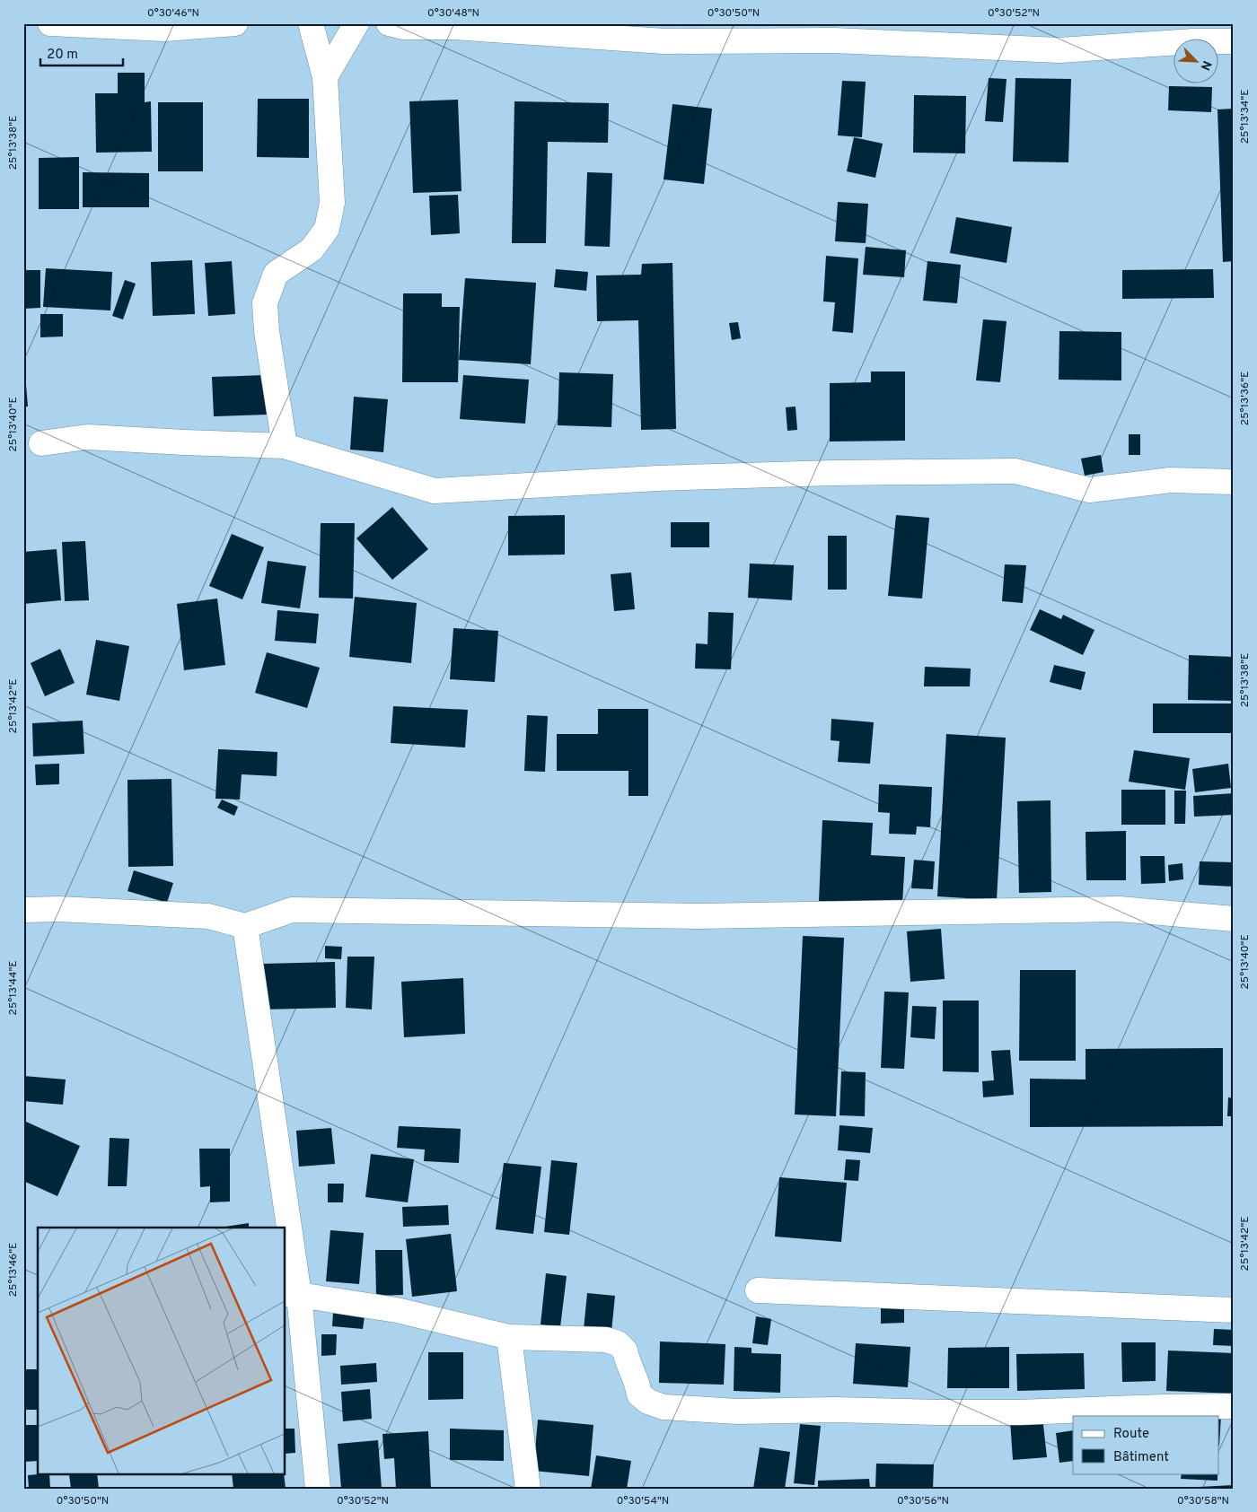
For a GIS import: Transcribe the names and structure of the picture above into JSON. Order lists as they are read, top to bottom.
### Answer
{
  "legend": ["Route", "Bâtiment"],
  "scale_bar": "20 m",
  "north": "bottom right",
  "coordinates": [
    "0°30'46\"N",
    "0°30'48\"N",
    "0°30'50\"N",
    "0°30'52\"N",
    "25°13'34\"E",
    "25°13'38\"E",
    "25°13'36\"E",
    "25°13'40\"E",
    "25°13'42\"E",
    "25°13'44\"E",
    "25°13'46\"E",
    "0°30'54\"N",
    "0°30'56\"N",
    "0°30'58\"N"
  ]
}
